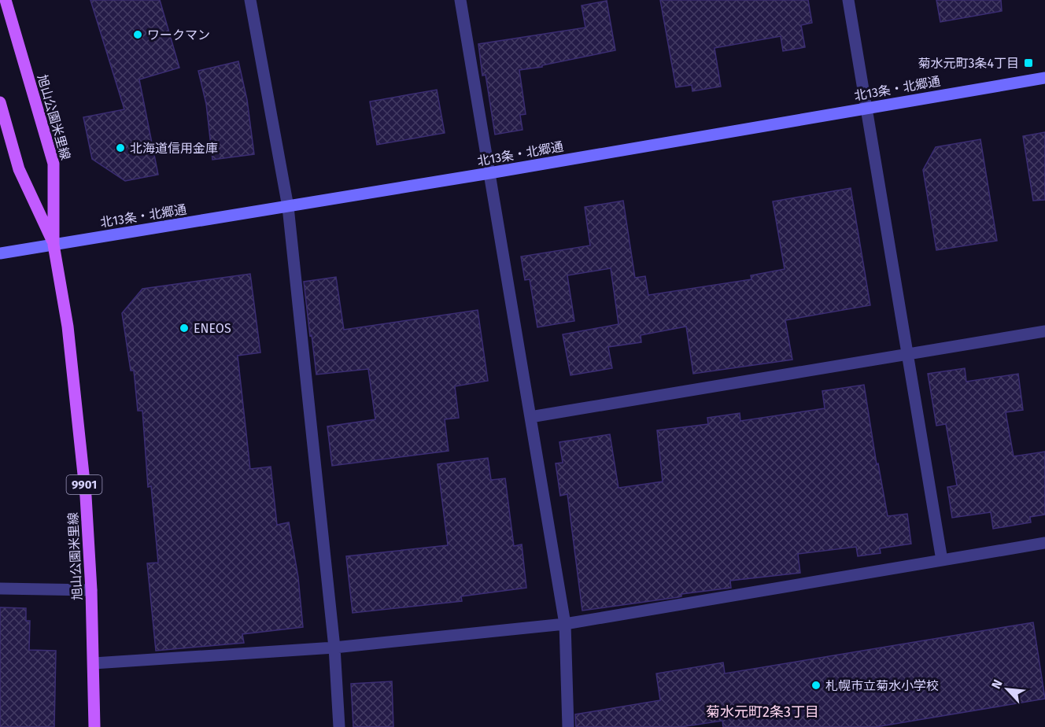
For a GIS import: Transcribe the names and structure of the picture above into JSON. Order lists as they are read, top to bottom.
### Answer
{
  "streets": {
    "main road": ["旭山公園米里線", "9901"],
    "street": ["北13条・北郷通"]
  },
  "crossings": [
    ["北13条・北郷通", "旭山公園米里線"]
  ],
  "districts": ["菊水元町2条3丁目"],
  "places": {
    "other": [
      "ワークマン",
      "北海道信用金庫",
      "ENEOS",
      "札幌市立菊水小学校"
    ],
    "transit": ["菊水元町3条4丁目"]
  },
  "north": "top left"
}
